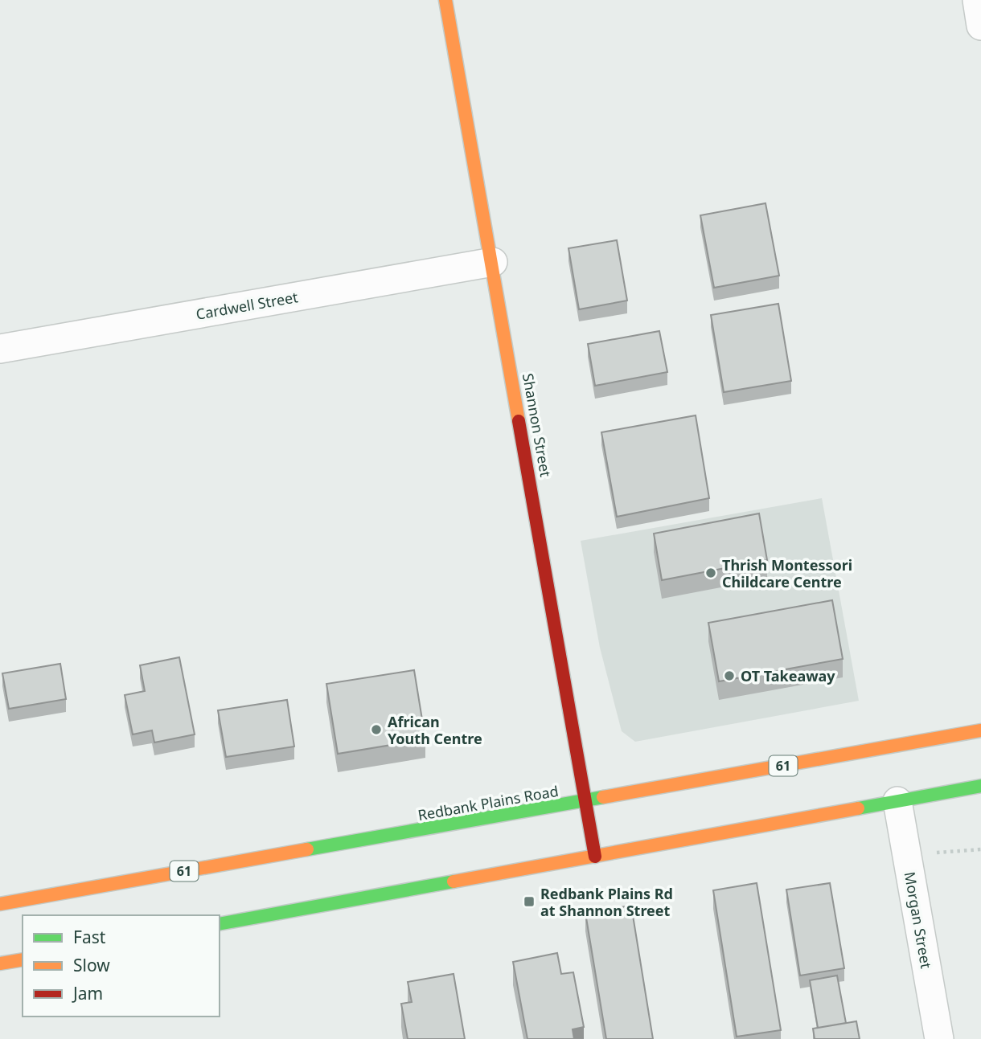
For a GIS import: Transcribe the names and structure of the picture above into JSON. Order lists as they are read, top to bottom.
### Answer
{
  "streets": {
    "main road": ["Shannon Street", "61", "Redbank Plains Road"],
    "street": ["Cardwell Street", "Morgan Street"]
  },
  "crossings": [
    ["Cardwell Street", "Shannon Street"],
    ["Shannon Street", "Redbank Plains Road"]
  ],
  "places": {
    "other": ["Thrish Montessori Childcare Centre", "OT Takeaway", "African Youth Centre"],
    "transit": ["Redbank Plains Rd at Shannon Street"]
  },
  "legend": ["Fast", "Slow", "Jam"]
}
